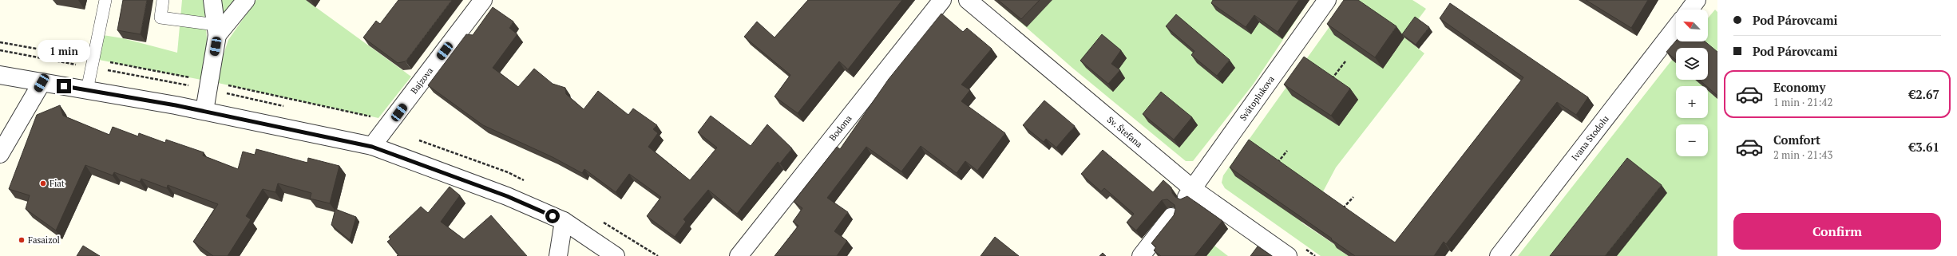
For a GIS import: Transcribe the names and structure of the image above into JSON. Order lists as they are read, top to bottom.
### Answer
{
  "streets": {
    "street": [
      "Bajzova",
      "Svätoplukova",
      "Bodona",
      "Sv. Štefana",
      "Ivana Stodolu"
    ]
  },
  "crossings": [
    ["Svätoplukova", "Sv. Štefana"]
  ],
  "places": ["Fiat", "Fasaizol"],
  "north": "top left",
  "page": {
    "banner": ["Pod Párovcami", "Pod Párovcami"],
    "map_buttons": ["+", "−"],
    "bubble": "1 min",
    "list": [
      {
        "name": "Economy",
        "note": "1 min · 21:42",
        "value": "€2.67"
      },
      {
        "name": "Comfort",
        "note": "2 min · 21:43",
        "value": "€3.61"
      }
    ],
    "buttons": "Confirm"
  }
}
